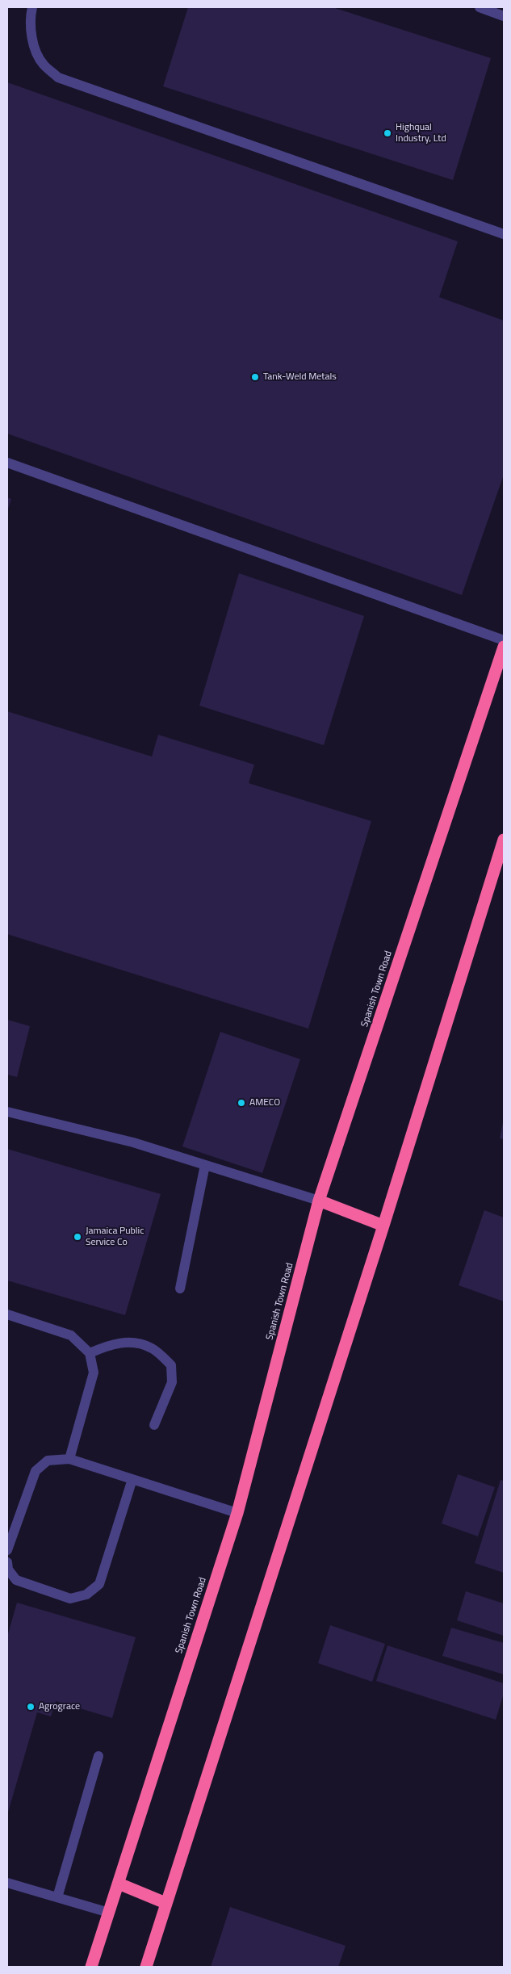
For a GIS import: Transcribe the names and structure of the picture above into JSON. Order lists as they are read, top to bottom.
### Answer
{
  "streets": {
    "highway": ["Spanish Town Road"]
  },
  "places": [
    "Highqual Industry, Ltd",
    "Tank-Weld Metals",
    "AMECO",
    "Jamaica Public Service Co",
    "Agrograce"
  ]
}
